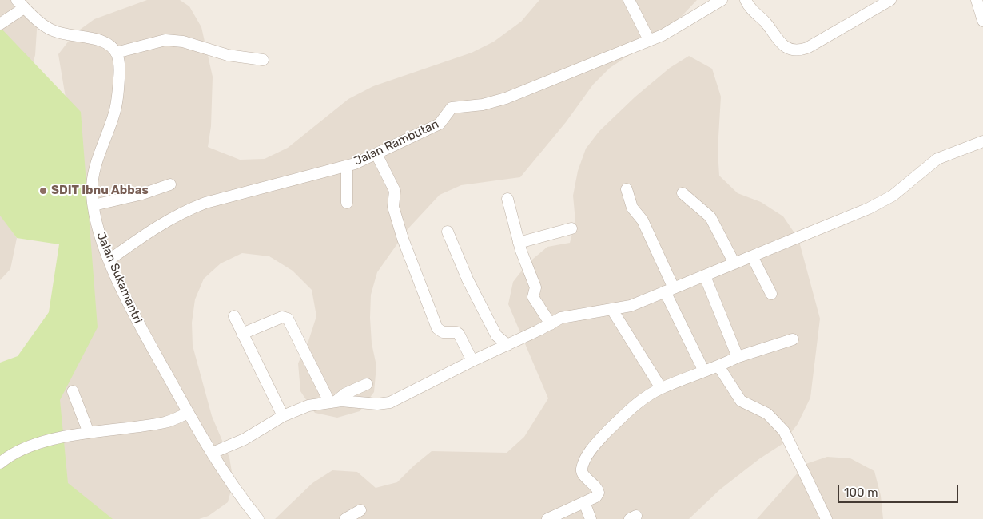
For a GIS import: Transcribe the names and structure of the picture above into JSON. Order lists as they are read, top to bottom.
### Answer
{
  "streets": {
    "street": ["Jalan Rambutan", "Jalan Sukamantri"]
  },
  "crossings": [
    ["Jalan Rambutan", "Jalan Sukamantri"]
  ],
  "places": ["SDIT Ibnu Abbas"],
  "scale_bar": "100 m"
}
